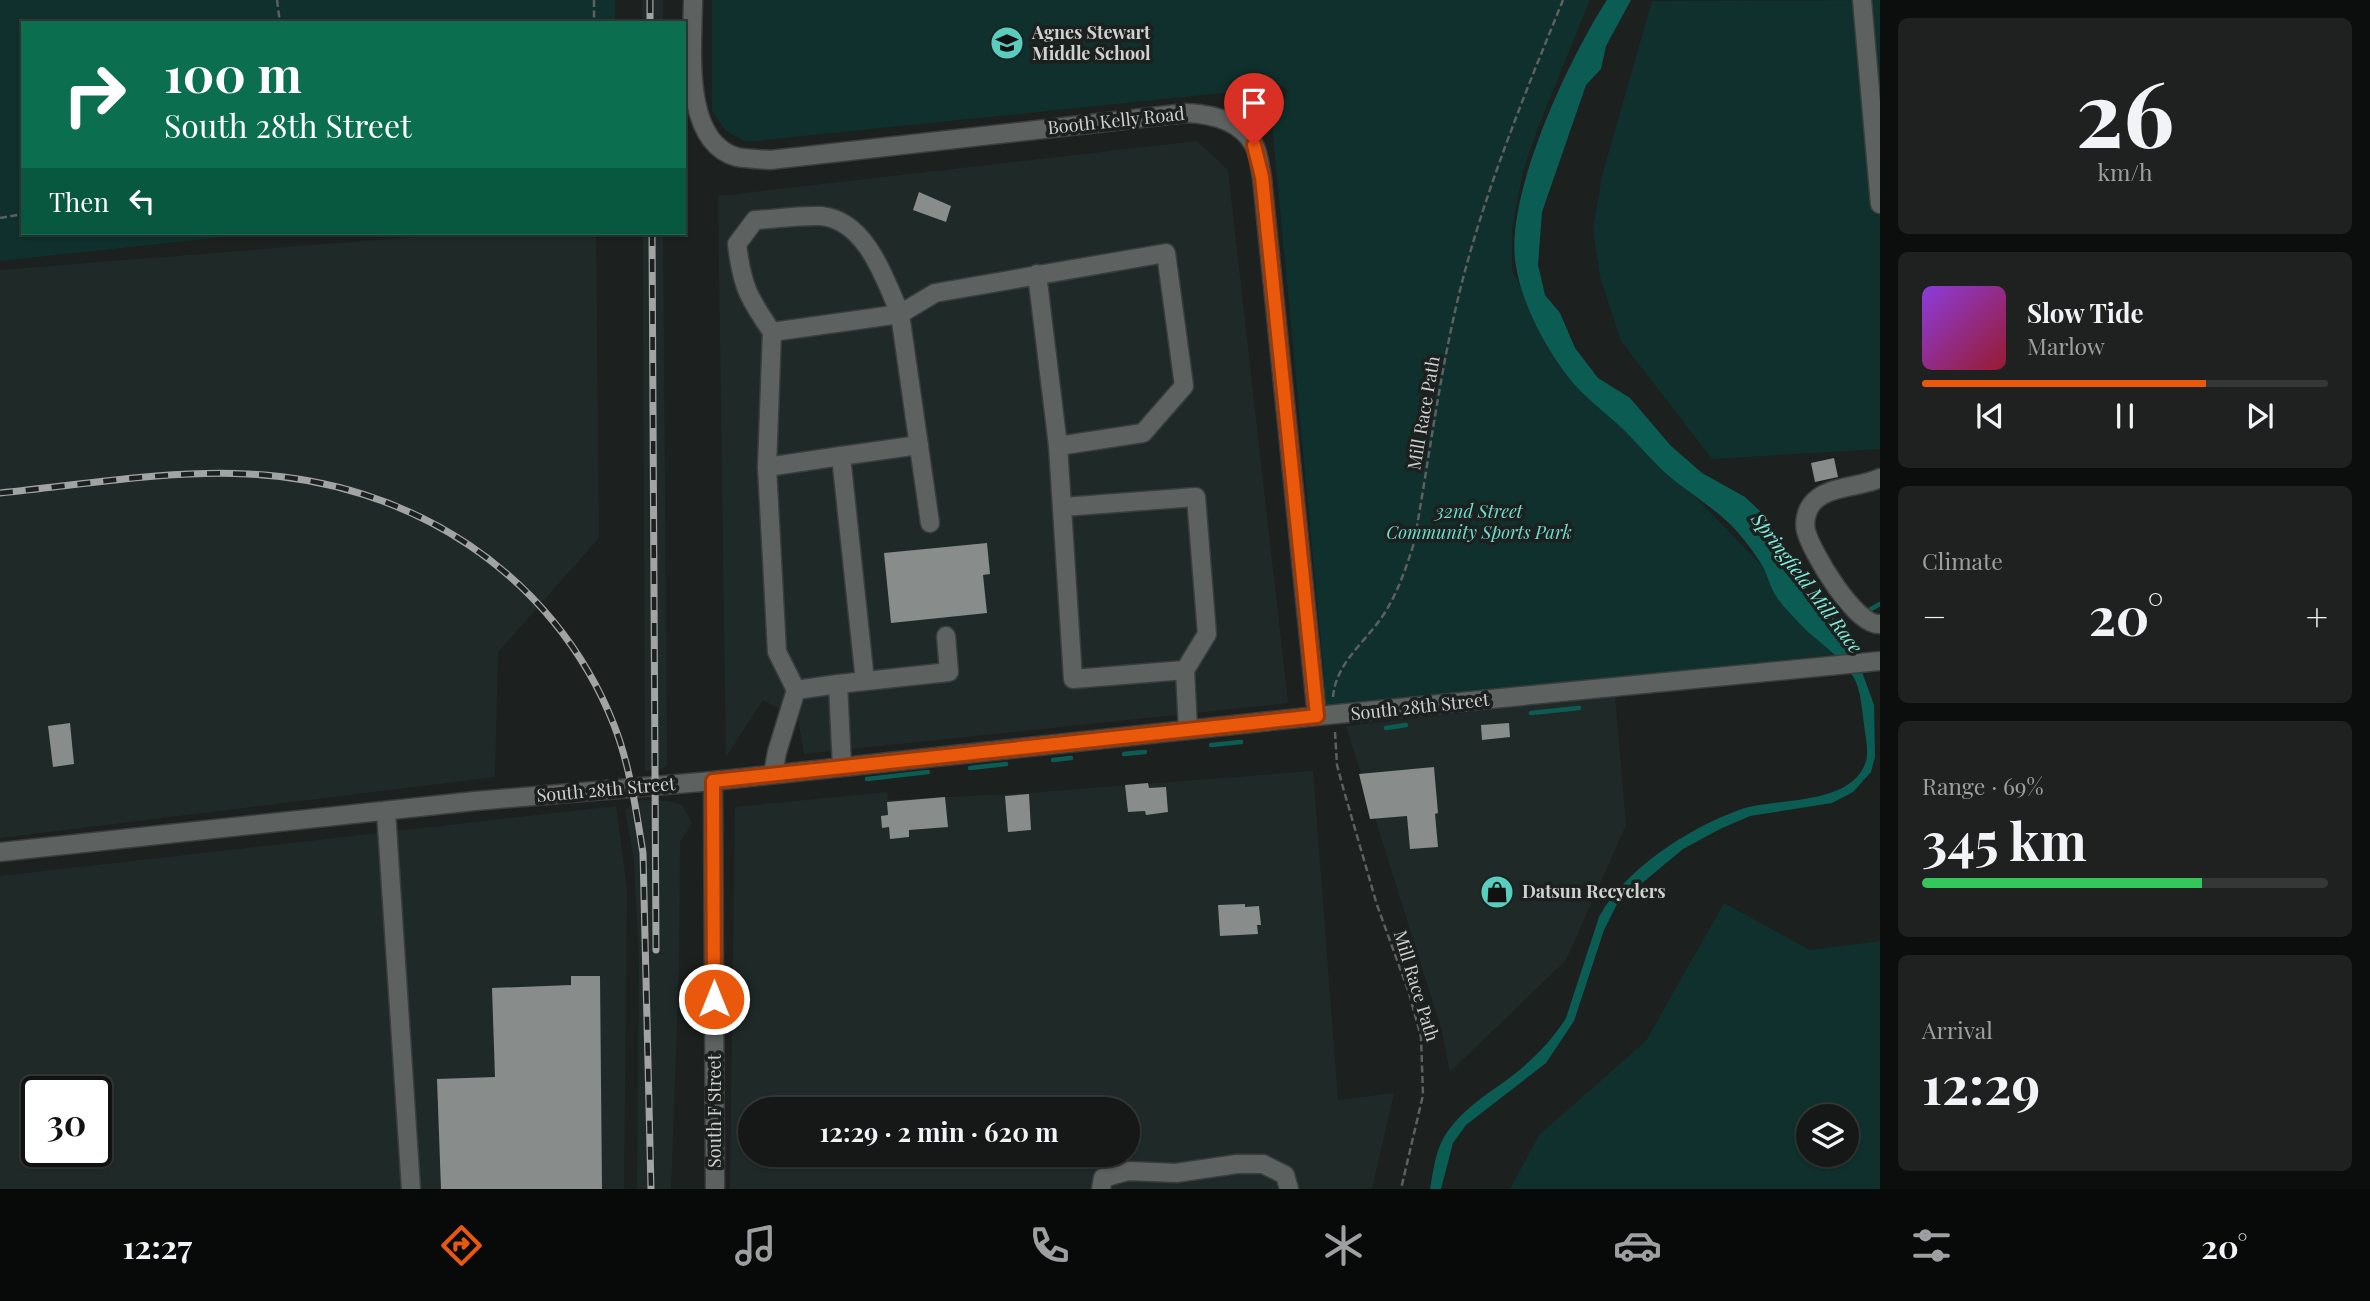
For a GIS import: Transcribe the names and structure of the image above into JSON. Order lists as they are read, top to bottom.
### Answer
{
  "streets": {
    "street": ["Booth Kelly Road", "South 28th Street", "South F Street"],
    "path": ["Mill Race Path"]
  },
  "crossings": [
    ["Booth Kelly Road", "Mill Race Path"],
    ["Booth Kelly Road", "South 28th Street"],
    ["Mill Race Path", "South 28th Street"],
    ["South 28th Street", "South F Street"]
  ],
  "water": ["Springfield Mill Race"],
  "parks": ["32nd Street Community Sports Park"],
  "places": {
    "school or university": ["Agnes Stewart Middle School"],
    "shop": ["Datsun Recyclers"]
  },
  "page": {
    "tile": [
      ["26", "km/h"],
      "Climate",
      ["Range · 69%", "345 km"],
      ["Arrival", "12:29"]
    ],
    "turn": ["100 m", "South 28th Street"],
    "then": "Then",
    "song": ["Slow Tide", "Marlow"],
    "heat": ["−", "20°", "+"],
    "limit": "30",
    "trip": "12:29 · 2 min · 620 m",
    "tabs": ["12:27", "20°"]
  }
}
